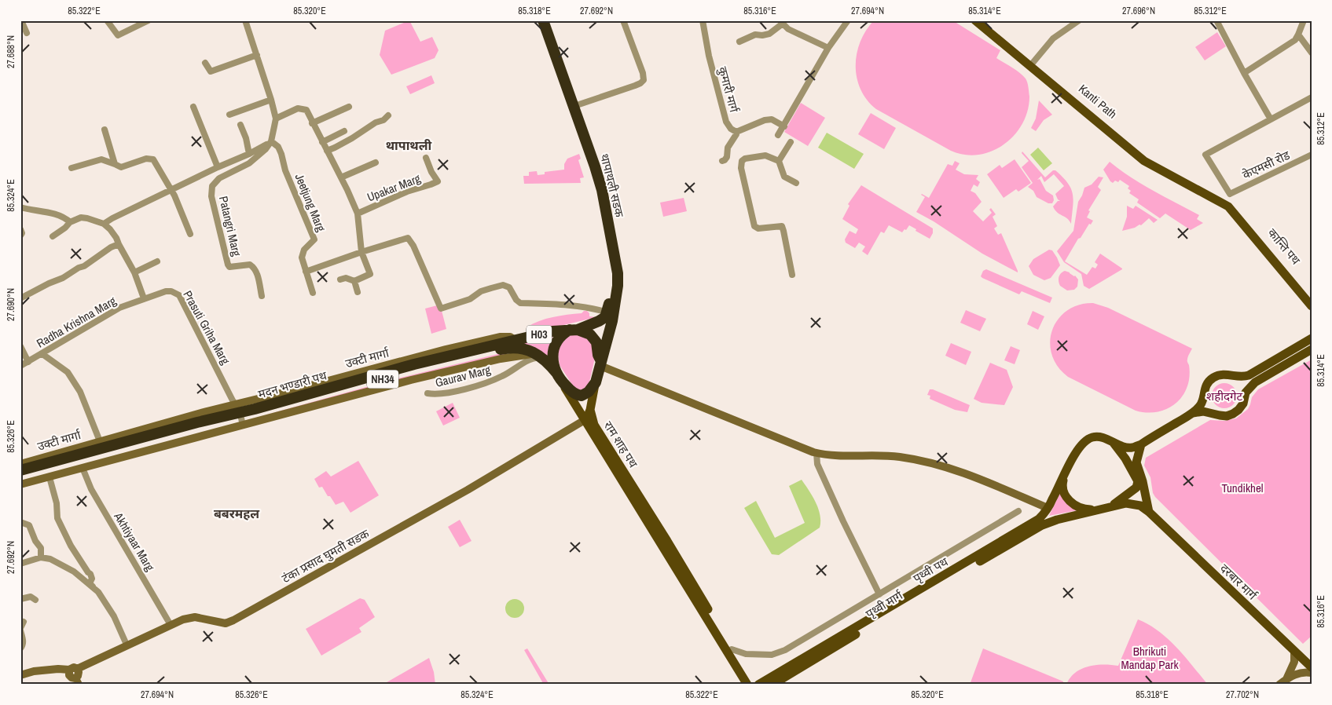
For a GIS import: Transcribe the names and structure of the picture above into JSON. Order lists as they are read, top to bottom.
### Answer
{
  "streets": {
    "highway": [
      "थापाथली सडक",
      "H03",
      "NH34",
      "मदन भण्डारी पथ"
    ],
    "main road": [
      "Kanti Path",
      "कान्ति पथ",
      "राम शाह पथ",
      "दरबार मार्ग",
      "पृथ्वी मार्ग"
    ],
    "street": [
      "कुमारी मार्ग",
      "केएमसी रोड",
      "Upakar Marg",
      "Jeetjung Marg",
      "Patangri Marg",
      "Radha Krishna Marg",
      "Prasuti Griha Marg",
      "उक्टी मार्गा",
      "Gaurav Marg",
      "Akhtiyaar Marg",
      "टंका प्रसाद घुमती सडक"
    ]
  },
  "crossings": [
    ["Kanti Path", "केएमसी रोड"],
    ["Kanti Path", "कान्ति पथ"],
    ["केएमसी रोड", "कान्ति पथ"],
    ["थापाथली सडक", "मदन भण्डारी पथ"],
    ["Jeetjung Marg", "Patangri Marg"],
    ["Radha Krishna Marg", "Prasuti Griha Marg"],
    ["Prasuti Griha Marg", "उक्टी मार्गा"],
    ["Prasuti Griha Marg", "मदन भण्डारी पथ"],
    ["उक्टी मार्गा", "मदन भण्डारी पथ"],
    ["Gaurav Marg", "मदन भण्डारी पथ"],
    ["राम शाह पथ", "टंका प्रसाद घुमती सडक"],
    ["Akhtiyaar Marg", "टंका प्रसाद घुमती सडक"],
    ["दरबार मार्ग", "पृथ्वी मार्ग"]
  ],
  "districts": ["थापाथली", "बबरमहल"],
  "parks": ["शहीदगेट", "Tundikhel", "Bhrikuti Mandap Park"],
  "coordinates": [
    "85.322°E",
    "85.320°E",
    "85.318°E",
    "27.692°N",
    "85.316°E",
    "27.694°N",
    "85.314°E",
    "27.696°N",
    "85.312°E",
    "27.688°N",
    "85.324°E",
    "27.690°N",
    "85.326°E",
    "27.702°N"
  ]
}
